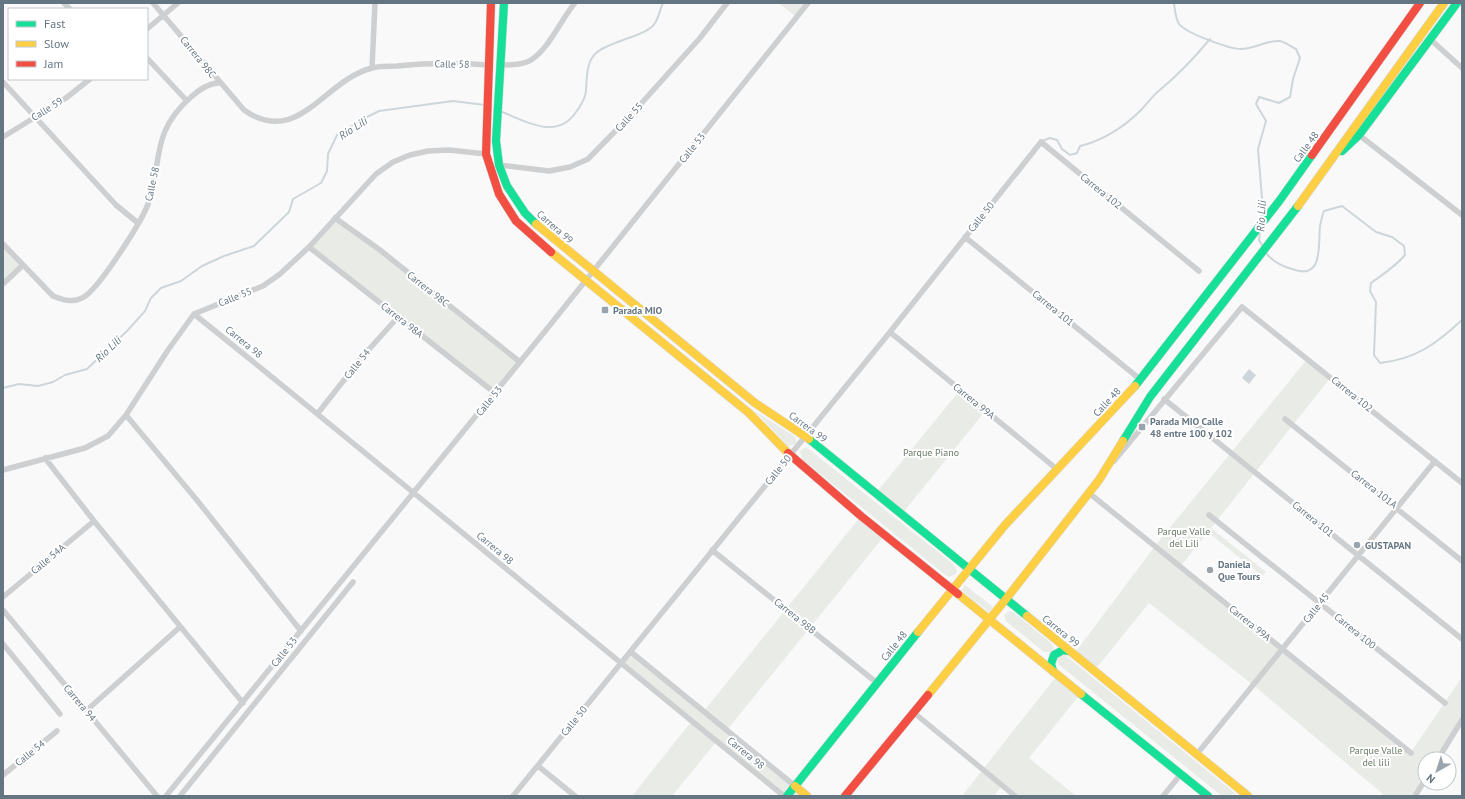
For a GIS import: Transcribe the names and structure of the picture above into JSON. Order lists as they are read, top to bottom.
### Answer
{
  "streets": {
    "main road": ["Calle 48", "Carrera 99", "Carrera 98"],
    "street": [
      "Carrera 98C",
      "Calle 58",
      "Calle 59",
      "Calle 55",
      "Calle 53",
      "Carrera 102",
      "Calle 50",
      "Carrera 101",
      "Carrera 98A",
      "Calle 54",
      "Carrera 99A",
      "Carrera 101A",
      "Calle 54A",
      "Calle 45",
      "Carrera 98B",
      "Carrera 100",
      "Carrera 94"
    ]
  },
  "crossings": [
    ["Carrera 98C", "Calle 58"],
    ["Carrera 98C", "Calle 55"],
    ["Carrera 98C", "Calle 53"],
    ["Calle 55", "Carrera 99"],
    ["Calle 55", "Carrera 98A"],
    ["Calle 55", "Carrera 98"],
    ["Calle 48", "Carrera 99"],
    ["Calle 48", "Carrera 101"],
    ["Calle 48", "Carrera 98"],
    ["Calle 48", "Carrera 99A"],
    ["Calle 48", "Carrera 98B"],
    ["Calle 53", "Carrera 99"],
    ["Calle 53", "Carrera 98A"],
    ["Calle 53", "Carrera 98"],
    ["Carrera 102", "Calle 50"],
    ["Carrera 102", "Carrera 101"],
    ["Carrera 102", "Calle 45"],
    ["Calle 50", "Carrera 99"],
    ["Calle 50", "Carrera 101"],
    ["Calle 50", "Carrera 98"],
    ["Calle 50", "Carrera 99A"],
    ["Calle 50", "Carrera 98B"],
    ["Carrera 99", "Calle 45"],
    ["Carrera 101", "Calle 45"],
    ["Carrera 98A", "Calle 54"],
    ["Carrera 98", "Calle 54"],
    ["Carrera 99A", "Calle 45"],
    ["Carrera 101A", "Calle 45"],
    ["Calle 45", "Carrera 100"]
  ],
  "water": ["Río Lili"],
  "parks": ["Parque Piano", "Parque Valle del Lili", "Parque Valle del lili"],
  "places": {
    "transit": ["Parada MIO", "Parada MIO Calle 48 entre 100 y 102"],
    "other": ["GUSTAPAN", "Daniela Que Tours"]
  },
  "legend": ["Fast", "Slow", "Jam"],
  "north": "bottom left"
}
